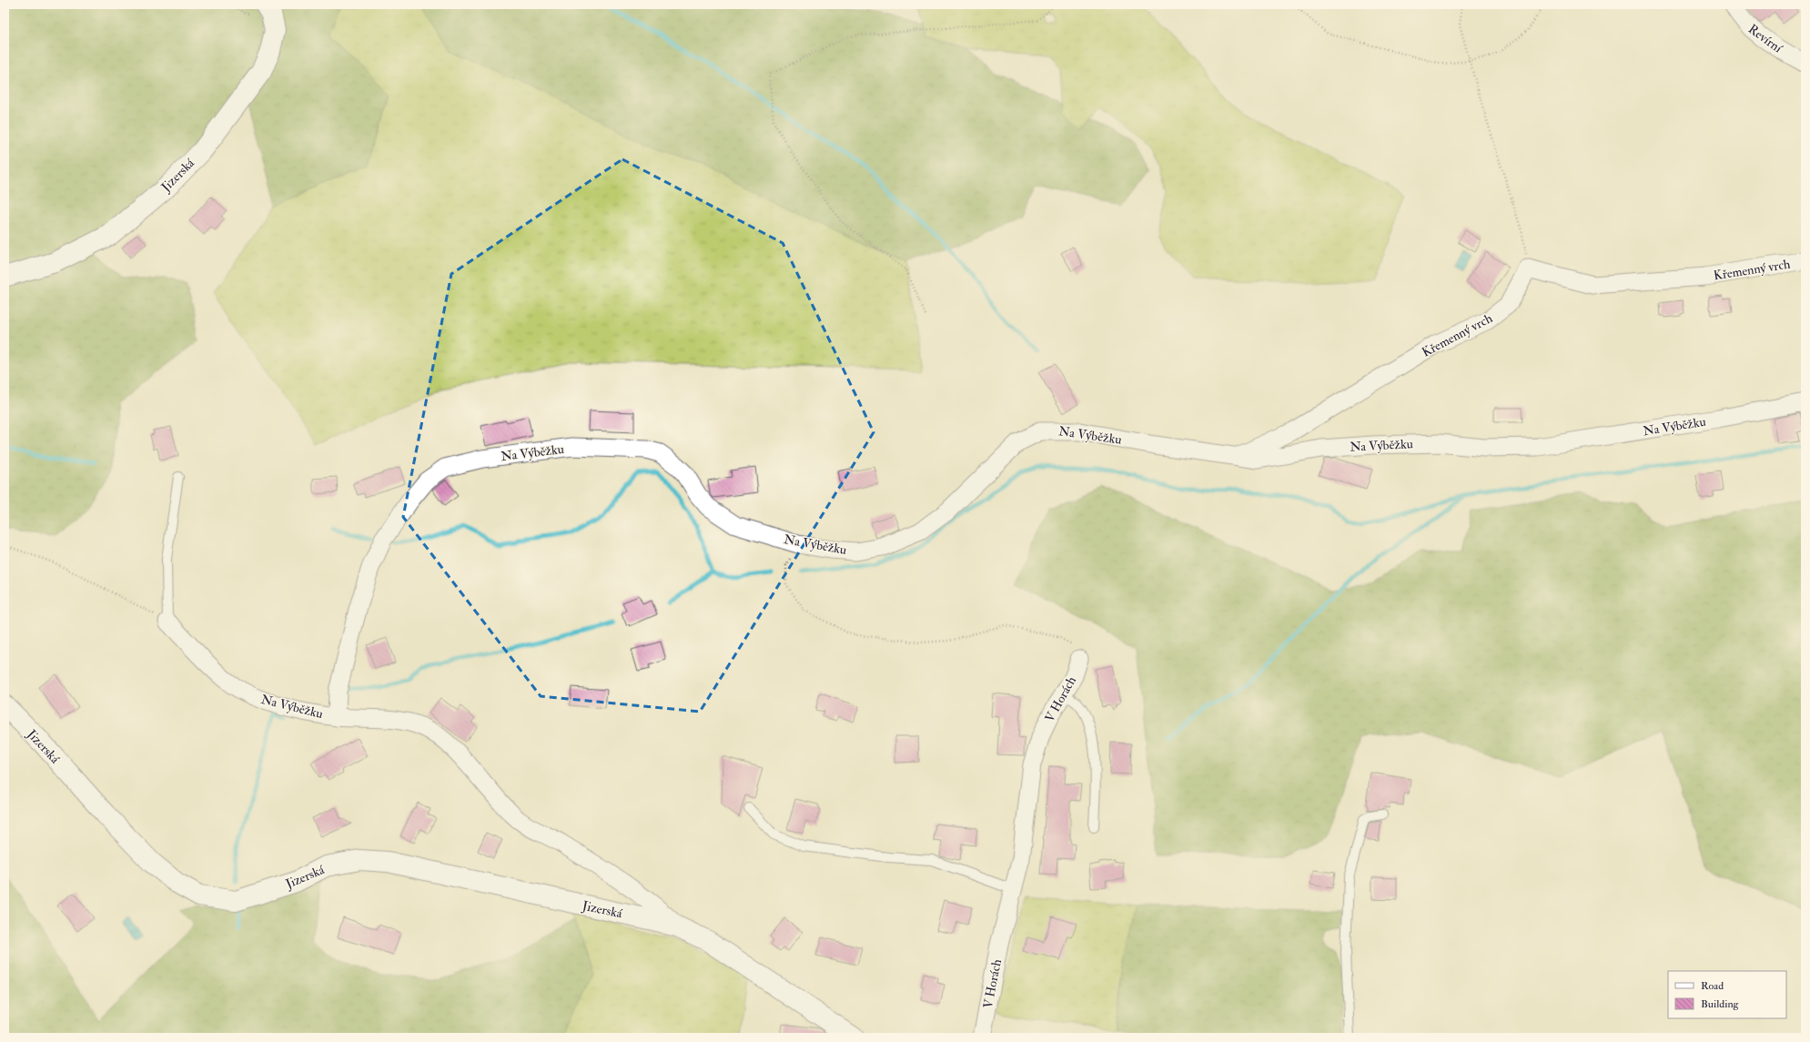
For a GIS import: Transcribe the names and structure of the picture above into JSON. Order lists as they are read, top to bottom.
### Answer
{
  "streets": {
    "street": [
      "Revírní",
      "Jizerská",
      "Křemenný vrch",
      "Na Výběžku",
      "V Horách"
    ]
  },
  "crossings": [
    ["Jizerská", "Na Výběžku"],
    ["Křemenný vrch", "Na Výběžku"],
    ["Na Výběžku", "V Horách"]
  ],
  "legend": ["Road", "Building"]
}
